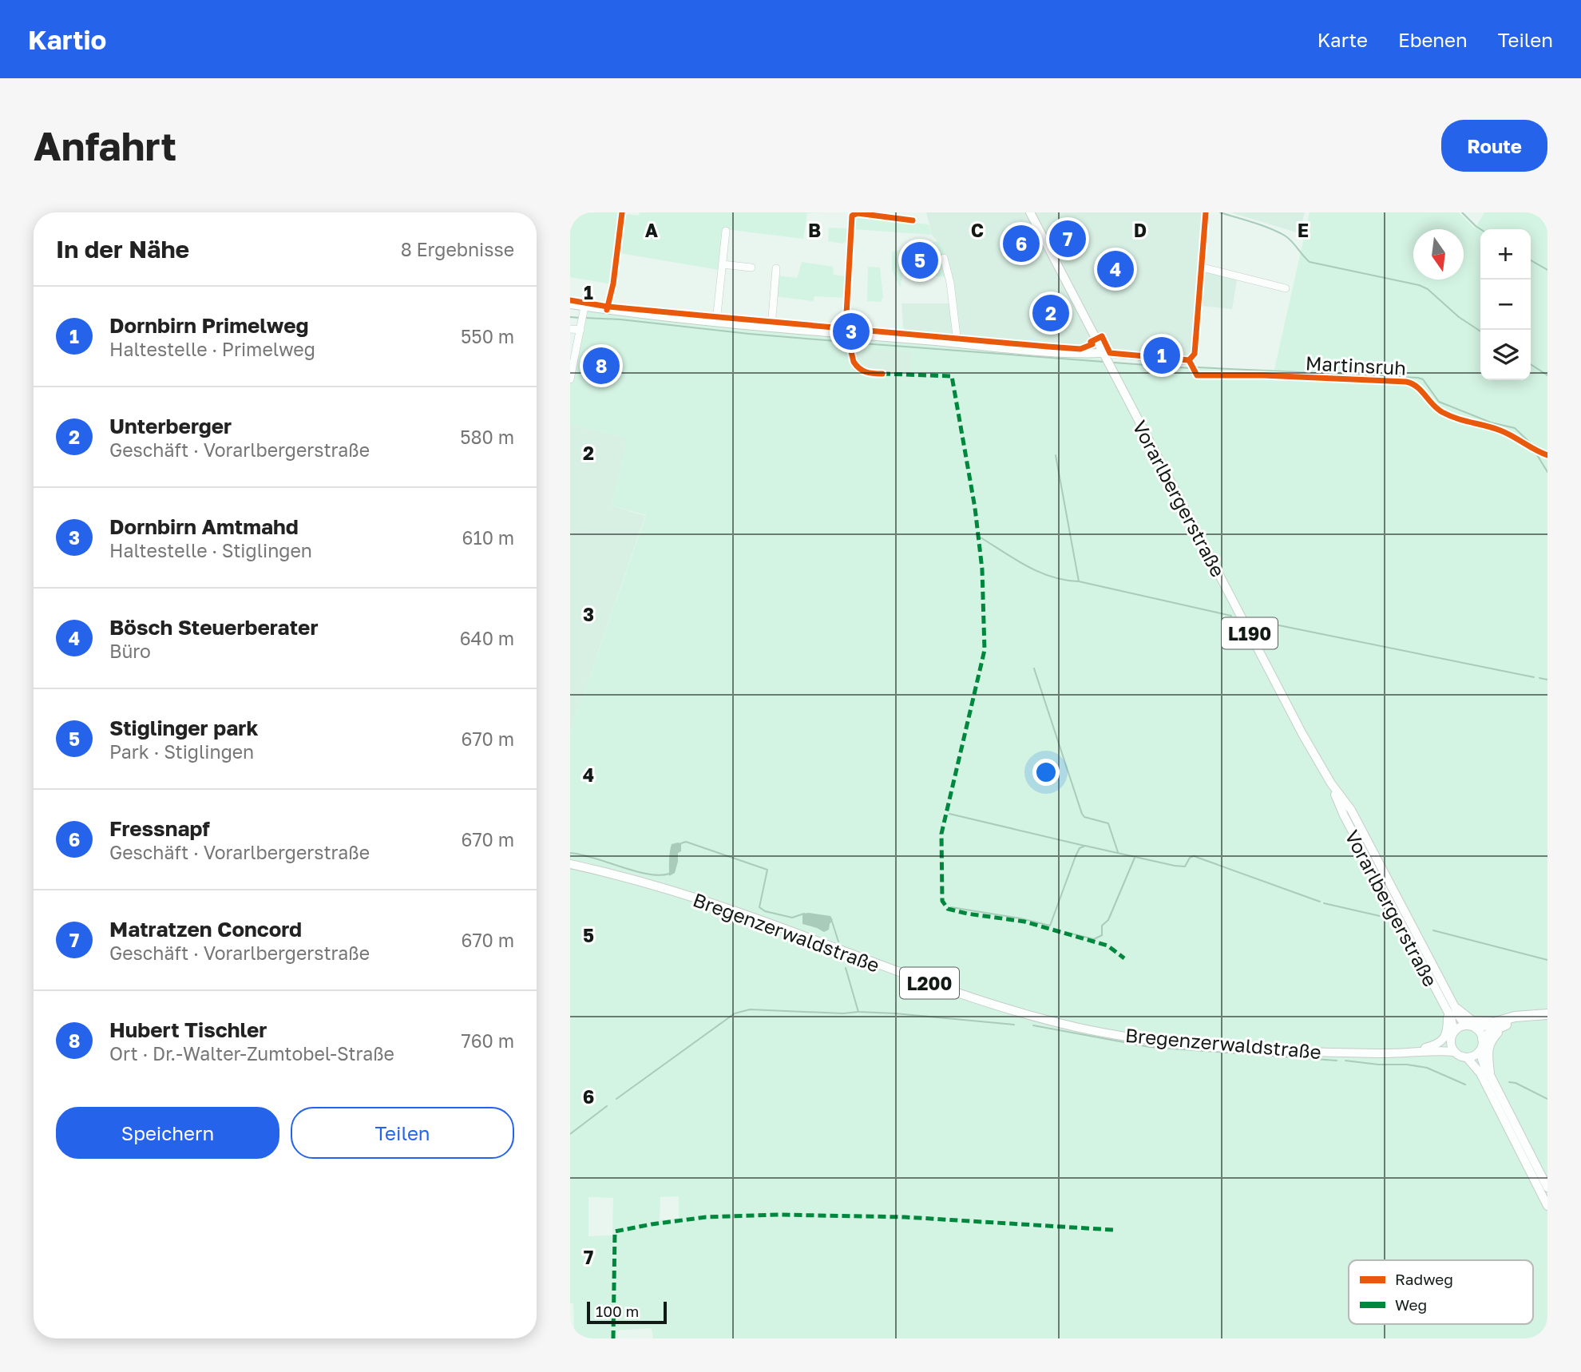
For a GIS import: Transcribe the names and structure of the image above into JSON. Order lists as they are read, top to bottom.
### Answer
{
  "streets": {
    "main road": [
      "Vorarlbergerstraße",
      "L190",
      "Bregenzerwaldstraße",
      "L200"
    ],
    "street": ["Martinsruh"]
  },
  "crossings": [
    ["Vorarlbergerstraße", "Bregenzerwaldstraße"]
  ],
  "legend": ["Radweg", "Weg"],
  "scale_bar": "100 m",
  "north": "bottom",
  "page": {
    "header": "Kartio",
    "nav": ["Karte", "Ebenen", "Teilen"],
    "buttons": [
      "Route",
      ["Speichern", "Teilen"]
    ],
    "title": "Anfahrt",
    "heading": ["In der Nähe", "8 Ergebnisse"],
    "pins": [
      "7",
      "6",
      "5",
      "4",
      "2",
      "3",
      "1",
      "8"
    ],
    "map_buttons": ["+", "−"],
    "list": [
      {
        "mark": "1",
        "name": "Dornbirn Primelweg",
        "note": "Haltestelle · Primelweg",
        "value": "550 m"
      },
      {
        "mark": "2",
        "name": "Unterberger",
        "note": "Geschäft · Vorarlbergerstraße",
        "value": "580 m"
      },
      {
        "mark": "3",
        "name": "Dornbirn Amtmahd",
        "note": "Haltestelle · Stiglingen",
        "value": "610 m"
      },
      {
        "mark": "4",
        "name": "Bösch Steuerberater",
        "note": "Büro",
        "value": "640 m"
      },
      {
        "mark": "5",
        "name": "Stiglinger park",
        "note": "Park · Stiglingen",
        "value": "670 m"
      },
      {
        "mark": "6",
        "name": "Fressnapf",
        "note": "Geschäft · Vorarlbergerstraße",
        "value": "670 m"
      },
      {
        "mark": "7",
        "name": "Matratzen Concord",
        "note": "Geschäft · Vorarlbergerstraße",
        "value": "670 m"
      },
      {
        "mark": "8",
        "name": "Hubert Tischler",
        "note": "Ort · Dr.-Walter-Zumtobel-Straße",
        "value": "760 m"
      }
    ],
    "scale": "100 m"
  },
  "grid": {
    "columns": [
      "A",
      "B",
      "C",
      "D",
      "E"
    ],
    "rows": [
      "1",
      "2",
      "3",
      "4",
      "5",
      "6",
      "7"
    ]
  }
}
